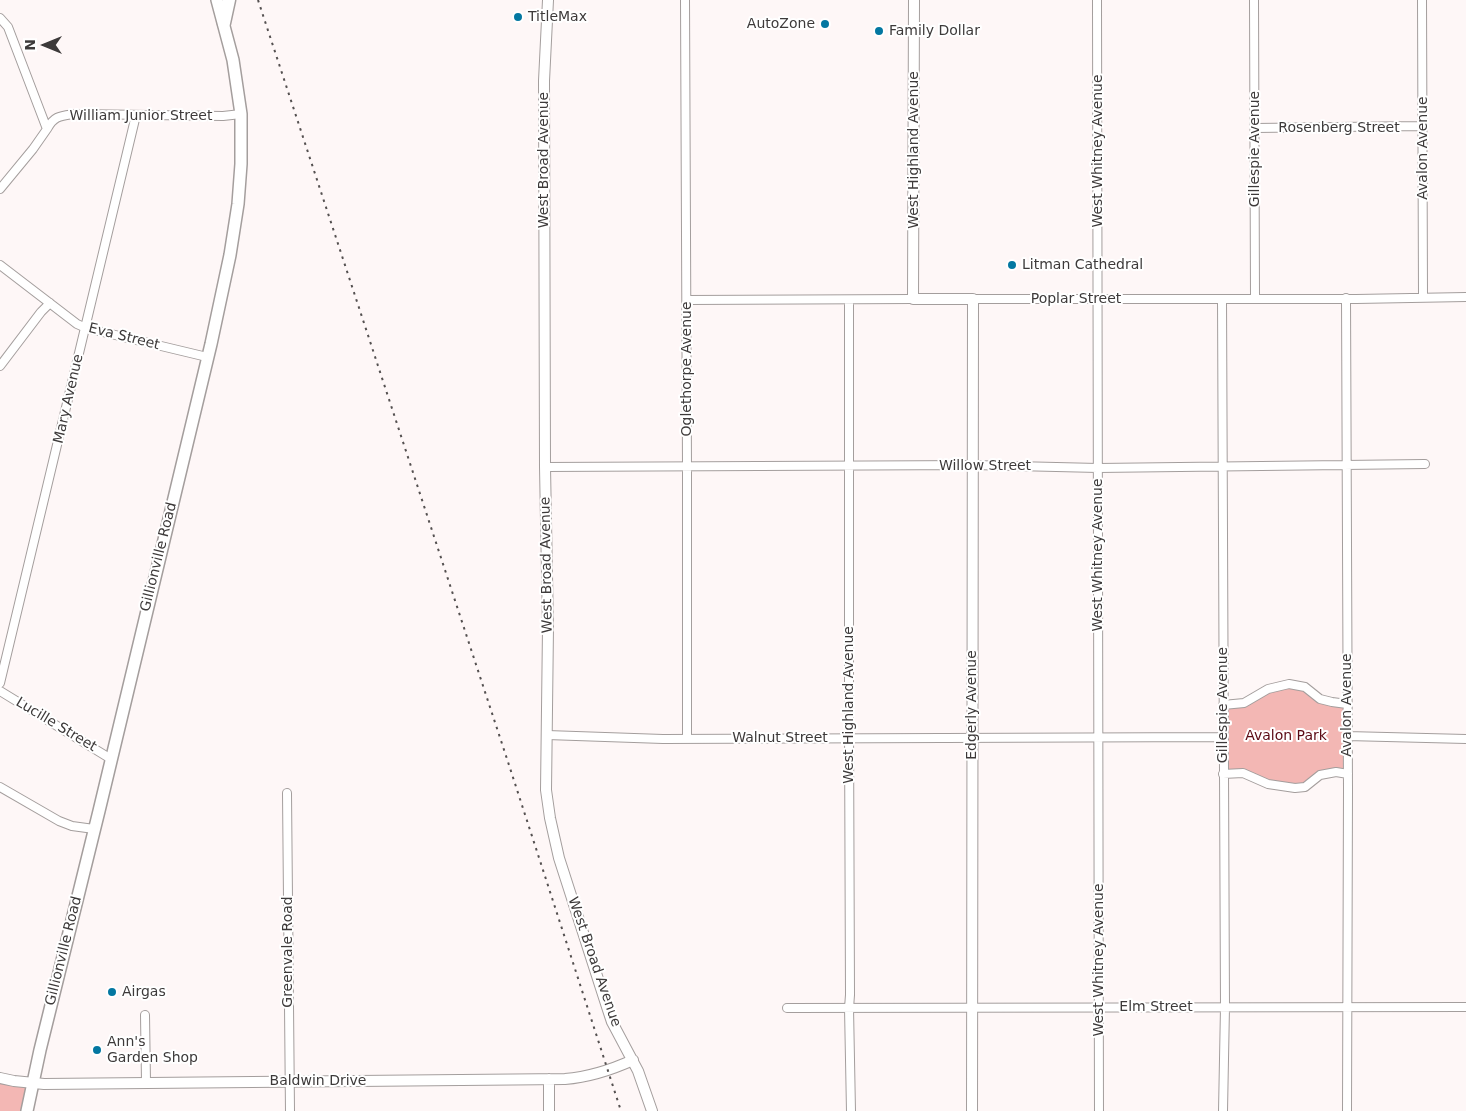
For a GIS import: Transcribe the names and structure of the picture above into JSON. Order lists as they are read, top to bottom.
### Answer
{
  "streets": {
    "main road": ["Gillionville Road"],
    "street": [
      "William Junior Street",
      "Rosenberg Street",
      "Avalon Avenue",
      "Gillespie Avenue",
      "West Highland Avenue",
      "West Whitney Avenue",
      "West Broad Avenue",
      "Poplar Street",
      "Eva Street",
      "Oglethorpe Avenue",
      "Mary Avenue",
      "Willow Street",
      "Edgerly Avenue",
      "Lucille Street",
      "Walnut Street",
      "Greenvale Road",
      "Elm Street",
      "Baldwin Drive"
    ]
  },
  "crossings": [
    ["William Junior Street", "Mary Avenue"],
    ["William Junior Street", "Gillionville Road"],
    ["Rosenberg Street", "Avalon Avenue"],
    ["Rosenberg Street", "Gillespie Avenue"],
    ["Avalon Avenue", "Poplar Street"],
    ["Avalon Avenue", "Willow Street"],
    ["Avalon Avenue", "Elm Street"],
    ["Gillespie Avenue", "Poplar Street"],
    ["Gillespie Avenue", "Willow Street"],
    ["Gillespie Avenue", "Walnut Street"],
    ["Gillespie Avenue", "Elm Street"],
    ["West Highland Avenue", "Poplar Street"],
    ["West Highland Avenue", "Willow Street"],
    ["West Highland Avenue", "Walnut Street"],
    ["West Highland Avenue", "Elm Street"],
    ["West Whitney Avenue", "Poplar Street"],
    ["West Whitney Avenue", "Willow Street"],
    ["West Whitney Avenue", "Walnut Street"],
    ["West Whitney Avenue", "Elm Street"],
    ["West Broad Avenue", "Willow Street"],
    ["West Broad Avenue", "Walnut Street"],
    ["West Broad Avenue", "Baldwin Drive"],
    ["Poplar Street", "Oglethorpe Avenue"],
    ["Poplar Street", "Edgerly Avenue"],
    ["Eva Street", "Mary Avenue"],
    ["Eva Street", "Gillionville Road"],
    ["Oglethorpe Avenue", "Willow Street"],
    ["Oglethorpe Avenue", "Walnut Street"],
    ["Willow Street", "Edgerly Avenue"],
    ["Gillionville Road", "Lucille Street"],
    ["Gillionville Road", "Baldwin Drive"],
    ["Edgerly Avenue", "Walnut Street"],
    ["Edgerly Avenue", "Elm Street"],
    ["Greenvale Road", "Baldwin Drive"]
  ],
  "parks": ["Avalon Park"],
  "places": [
    "TitleMax",
    "AutoZone",
    "Family Dollar",
    "Litman Cathedral",
    "Airgas",
    "Ann's Garden Shop"
  ],
  "north": "left"
}
